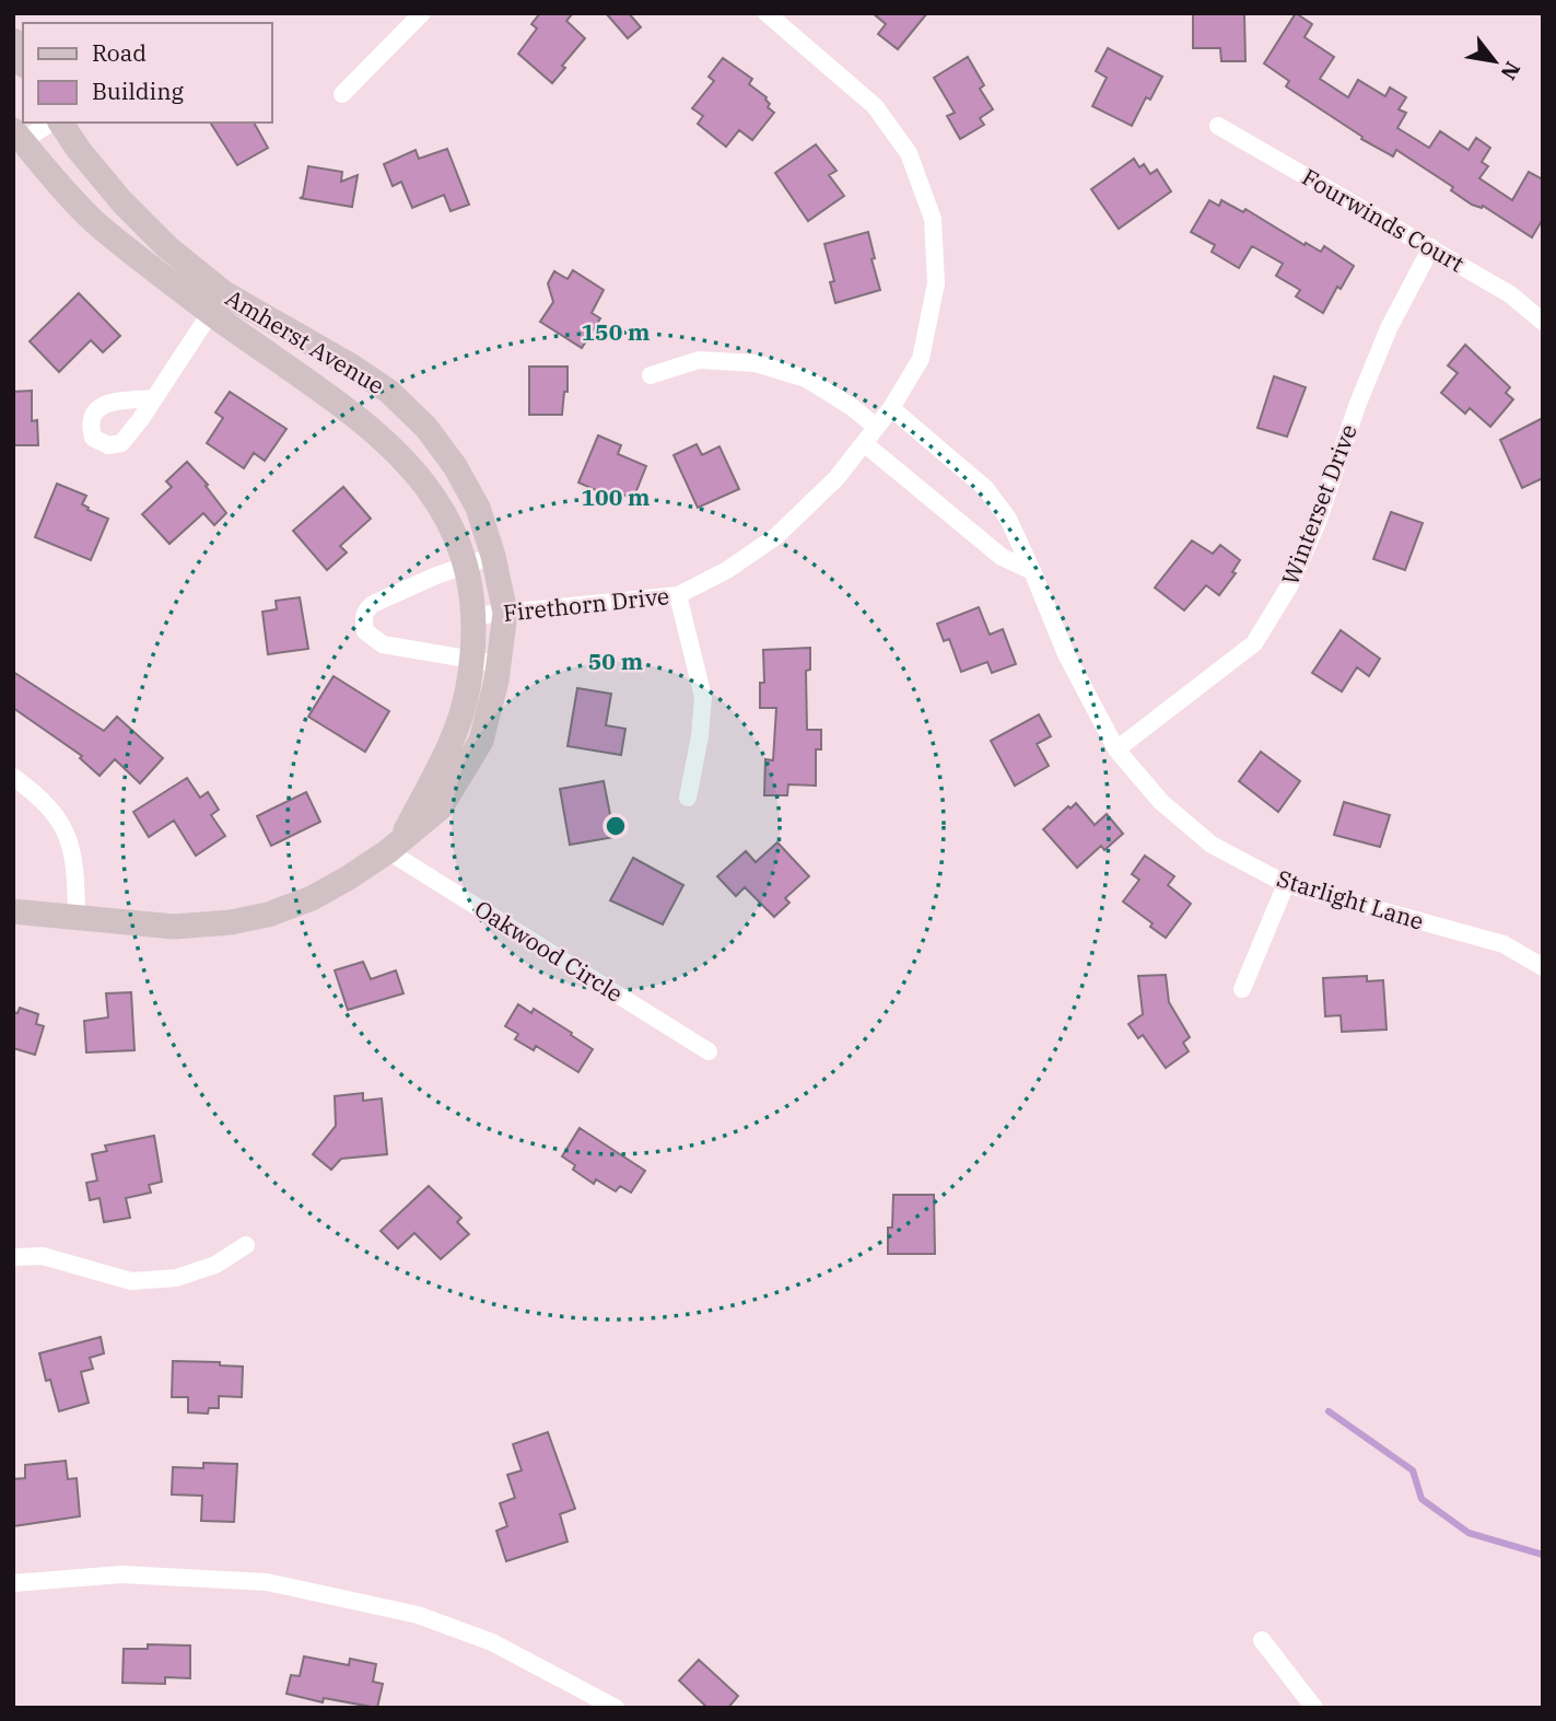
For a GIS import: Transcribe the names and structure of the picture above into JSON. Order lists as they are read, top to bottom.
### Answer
{
  "streets": {
    "street": [
      "Fourwinds Court",
      "Amherst Avenue",
      "Winterset Drive",
      "Firethorn Drive",
      "Starlight Lane",
      "Oakwood Circle"
    ]
  },
  "crossings": [
    ["Fourwinds Court", "Winterset Drive"],
    ["Amherst Avenue", "Firethorn Drive"],
    ["Amherst Avenue", "Oakwood Circle"],
    ["Winterset Drive", "Starlight Lane"],
    ["Firethorn Drive", "Starlight Lane"]
  ],
  "legend": ["Road", "Building"],
  "north": "bottom right",
  "rings": ["150 m", "100 m", "50 m"]
}
